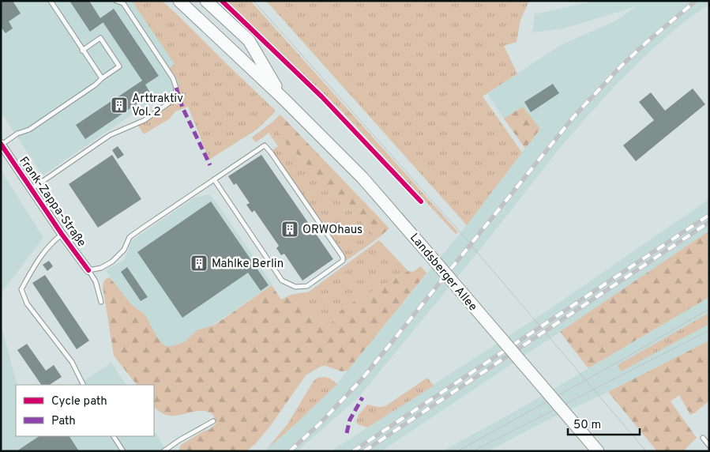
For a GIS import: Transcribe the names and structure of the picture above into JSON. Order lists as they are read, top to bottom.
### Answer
{
  "streets": {
    "main road": ["Landsberger Allee"],
    "street": ["Frank-Zappa-Straße"]
  },
  "places": {
    "building": ["Arttraktiv Vol. 2", "ORWOhaus", "Mahlke Berlin"]
  },
  "legend": ["Cycle path", "Path"],
  "scale_bar": "50 m"
}
